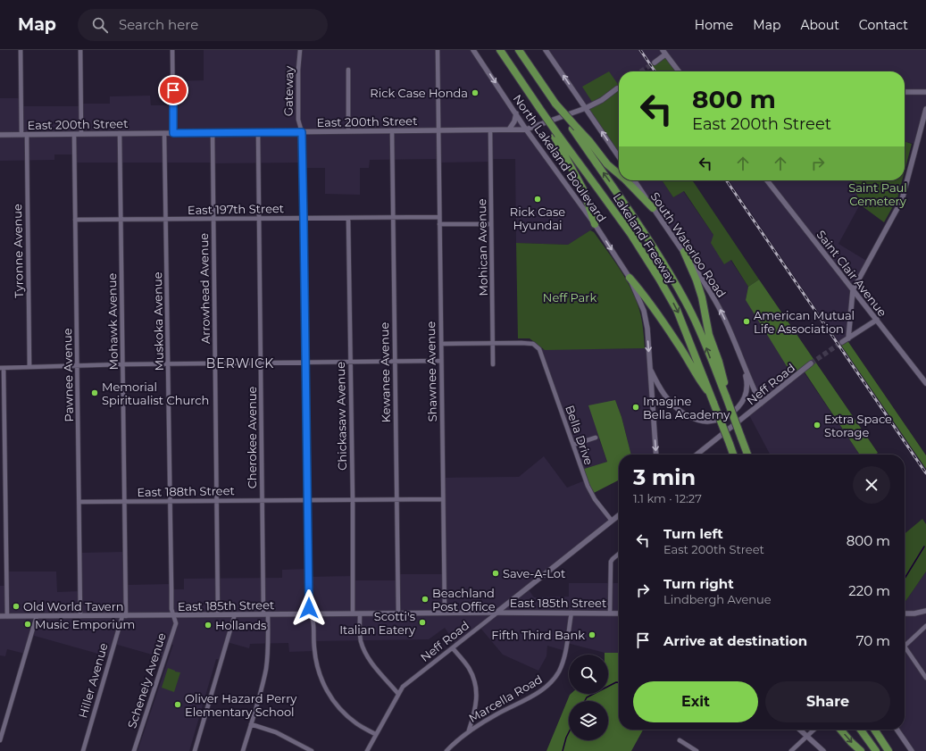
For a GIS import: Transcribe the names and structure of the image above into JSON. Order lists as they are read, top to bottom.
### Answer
{
  "streets": {
    "highway": ["Lakeland Freeway"],
    "street": [
      "Gateway",
      "East 200th Street",
      "North Lakeland Boulevard",
      "East 197th Street",
      "South Waterloo Road",
      "Mohican Avenue",
      "Tyronne Avenue",
      "Saint Clair Avenue",
      "Arrowhead Avenue",
      "Mohawk Avenue",
      "Muskoka Avenue",
      "Shawnee Avenue",
      "Kewanee Avenue",
      "Pawnee Avenue",
      "Neff Road",
      "Chickasaw Avenue",
      "Bella Drive",
      "Cherokee Avenue",
      "East 188th Street",
      "East 185th Street",
      "Hiller Avenue",
      "Schenely Avenue",
      "Marcella Road"
    ]
  },
  "crossings": [
    ["Gateway", "East 200th Street"],
    ["Gateway", "East 197th Street"],
    ["Gateway", "Neff Road"],
    ["Gateway", "East 188th Street"],
    ["Gateway", "East 185th Street"],
    ["East 200th Street", "North Lakeland Boulevard"],
    ["East 200th Street", "Mohican Avenue"],
    ["East 200th Street", "Tyronne Avenue"],
    ["East 200th Street", "Arrowhead Avenue"],
    ["East 200th Street", "Mohawk Avenue"],
    ["East 200th Street", "Muskoka Avenue"],
    ["East 200th Street", "Shawnee Avenue"],
    ["East 200th Street", "Kewanee Avenue"],
    ["East 200th Street", "Pawnee Avenue"],
    ["East 200th Street", "Cherokee Avenue"],
    ["East 197th Street", "Arrowhead Avenue"],
    ["East 197th Street", "Mohawk Avenue"],
    ["East 197th Street", "Muskoka Avenue"],
    ["East 197th Street", "Shawnee Avenue"],
    ["East 197th Street", "Kewanee Avenue"],
    ["East 197th Street", "Pawnee Avenue"],
    ["East 197th Street", "Chickasaw Avenue"],
    ["East 197th Street", "Cherokee Avenue"],
    ["South Waterloo Road", "Neff Road"],
    ["Mohican Avenue", "Bella Drive"],
    ["Arrowhead Avenue", "East 188th Street"],
    ["Arrowhead Avenue", "East 185th Street"],
    ["Mohawk Avenue", "East 188th Street"],
    ["Mohawk Avenue", "East 185th Street"],
    ["Mohawk Avenue", "Hiller Avenue"],
    ["Muskoka Avenue", "East 188th Street"],
    ["Muskoka Avenue", "East 185th Street"],
    ["Muskoka Avenue", "Schenely Avenue"],
    ["Shawnee Avenue", "East 188th Street"],
    ["Shawnee Avenue", "East 185th Street"],
    ["Kewanee Avenue", "East 188th Street"],
    ["Kewanee Avenue", "East 185th Street"],
    ["Pawnee Avenue", "East 188th Street"],
    ["Pawnee Avenue", "East 185th Street"],
    ["Neff Road", "Bella Drive"],
    ["Neff Road", "East 185th Street"],
    ["Chickasaw Avenue", "East 188th Street"],
    ["Chickasaw Avenue", "East 185th Street"],
    ["Cherokee Avenue", "East 188th Street"],
    ["Cherokee Avenue", "East 185th Street"],
    ["East 185th Street", "Hiller Avenue"],
    ["East 185th Street", "Schenely Avenue"],
    ["East 185th Street", "Marcella Road"]
  ],
  "one_way": ["North Lakeland Boulevard", "South Waterloo Road"],
  "districts": ["BERWICK"],
  "parks": ["Saint Paul Cemetery", "Neff Park"],
  "places": [
    "Rick Case Honda",
    "Rick Case Hyundai",
    "American Mutual Life Association",
    "Memorial Spiritualist Church",
    "Imagine Bella Academy",
    "Extra Space Storage",
    "Save-A-Lot",
    "Beachland Post Office",
    "Old World Tavern",
    "Scotti's Italian Eatery",
    "Music Emporium",
    "Hollands",
    "Fifth Third Bank",
    "Oliver Hazard Perry Elementary School"
  ],
  "page": {
    "header": "Map",
    "search": "Search here",
    "nav": [
      "Home",
      "Map",
      "About",
      "Contact"
    ],
    "turn": ["800 m", "East 200th Street"],
    "heading": ["3 min", "1.1 km · 12:27"],
    "list": [
      {
        "name": "Turn left",
        "note": "East 200th Street",
        "value": "800 m"
      },
      {
        "name": "Turn right",
        "note": "Lindbergh Avenue",
        "value": "220 m"
      },
      {
        "name": "Arrive at destination",
        "value": "70 m"
      }
    ],
    "buttons": ["Exit", "Share"]
  }
}
